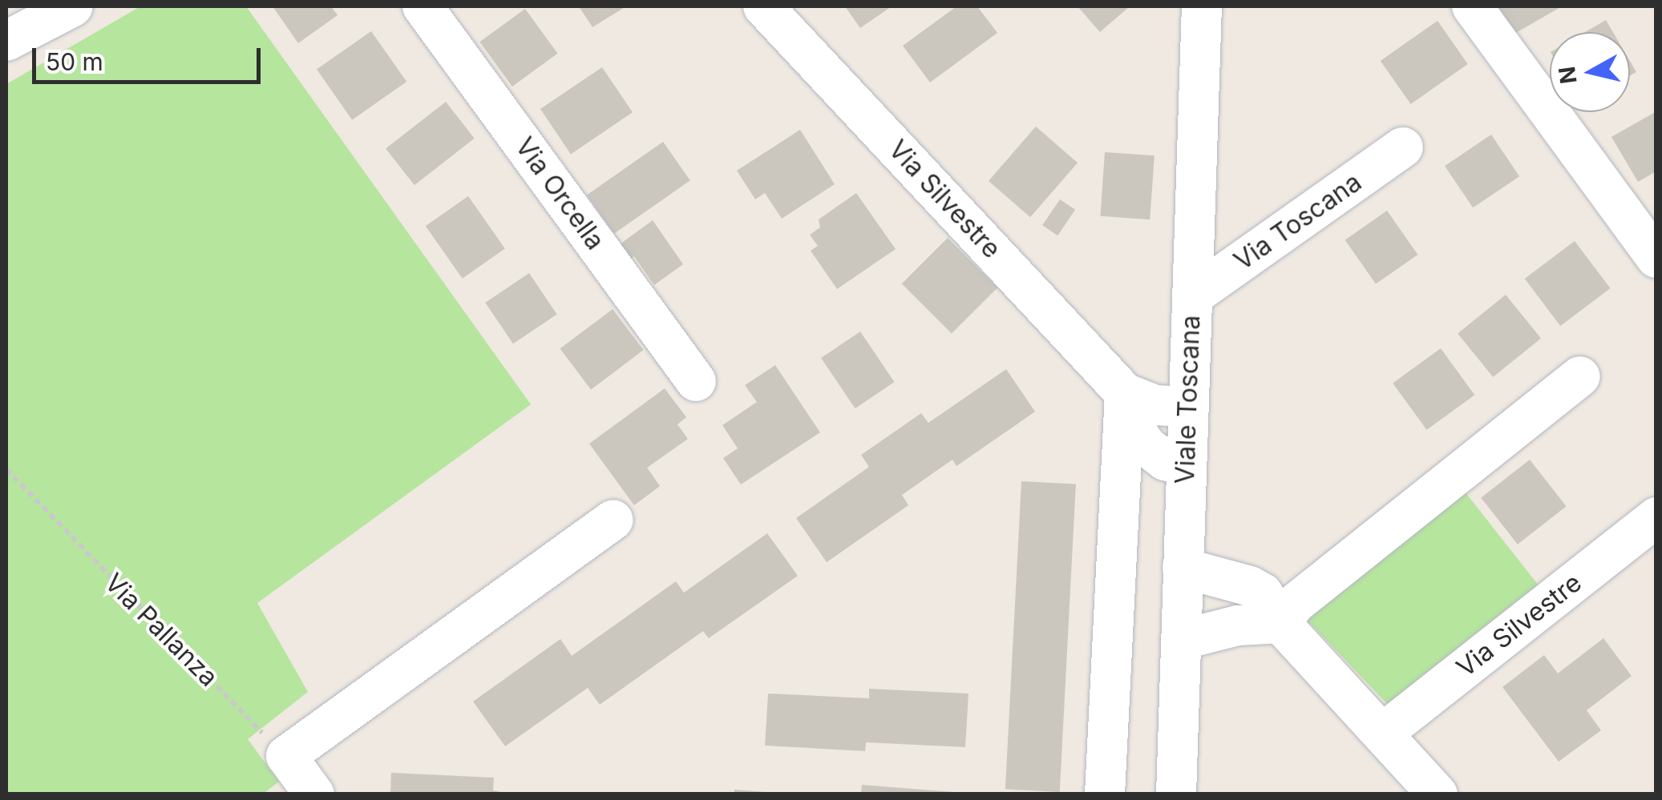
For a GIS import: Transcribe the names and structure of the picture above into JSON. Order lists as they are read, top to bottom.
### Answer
{
  "streets": {
    "street": [
      "Via Orcella",
      "Via Silvestre",
      "Via Toscana",
      "Viale Toscana"
    ],
    "path": ["Via Pallanza"]
  },
  "crossings": [
    ["Via Silvestre", "Viale Toscana"],
    ["Via Toscana", "Viale Toscana"]
  ],
  "scale_bar": "50 m",
  "north": "left"
}
